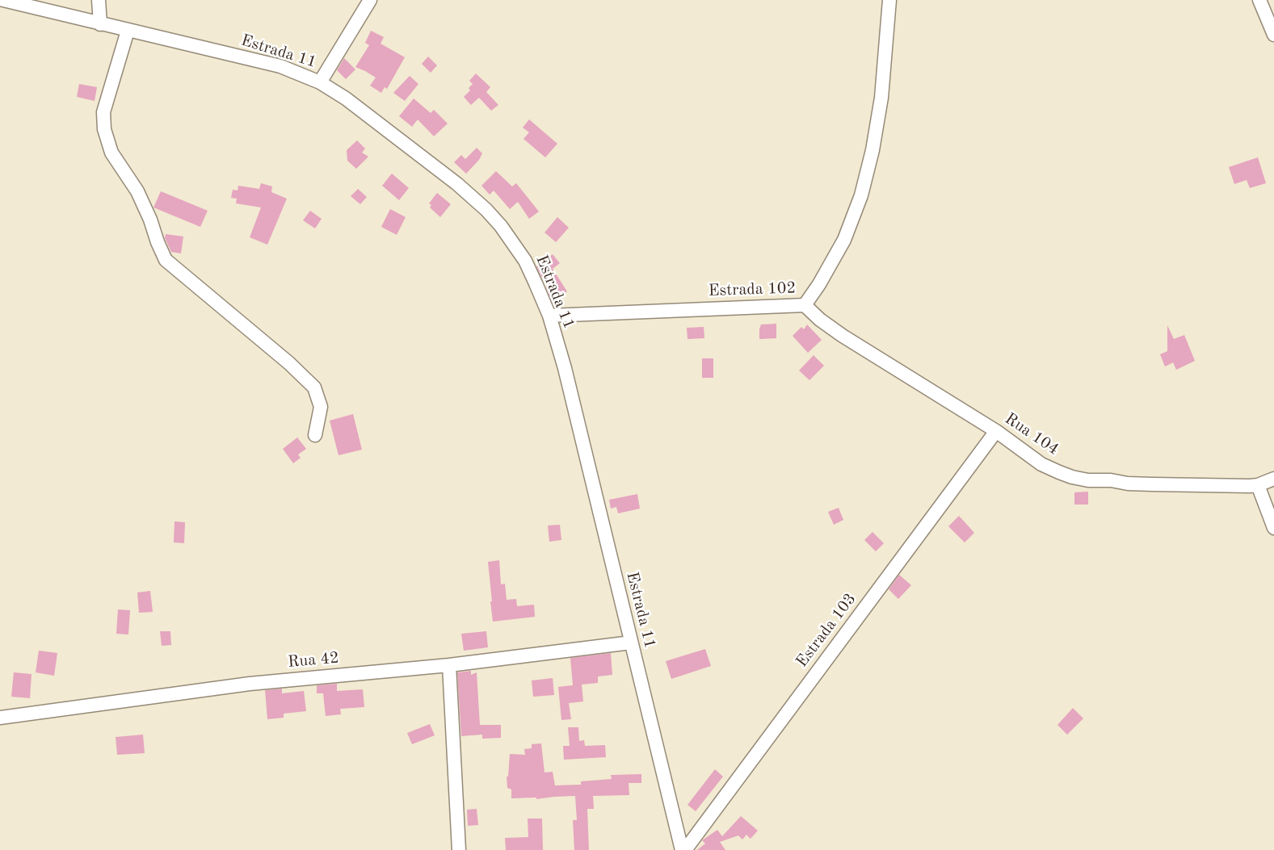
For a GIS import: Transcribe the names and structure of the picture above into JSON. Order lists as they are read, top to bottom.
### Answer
{
  "streets": {
    "street": [
      "Estrada 11",
      "Estrada 102",
      "Rua 104",
      "Estrada 103",
      "Rua 42"
    ]
  },
  "crossings": [
    ["Estrada 11", "Estrada 102"],
    ["Estrada 11", "Rua 42"],
    ["Estrada 102", "Rua 104"],
    ["Rua 104", "Estrada 103"]
  ]
}
